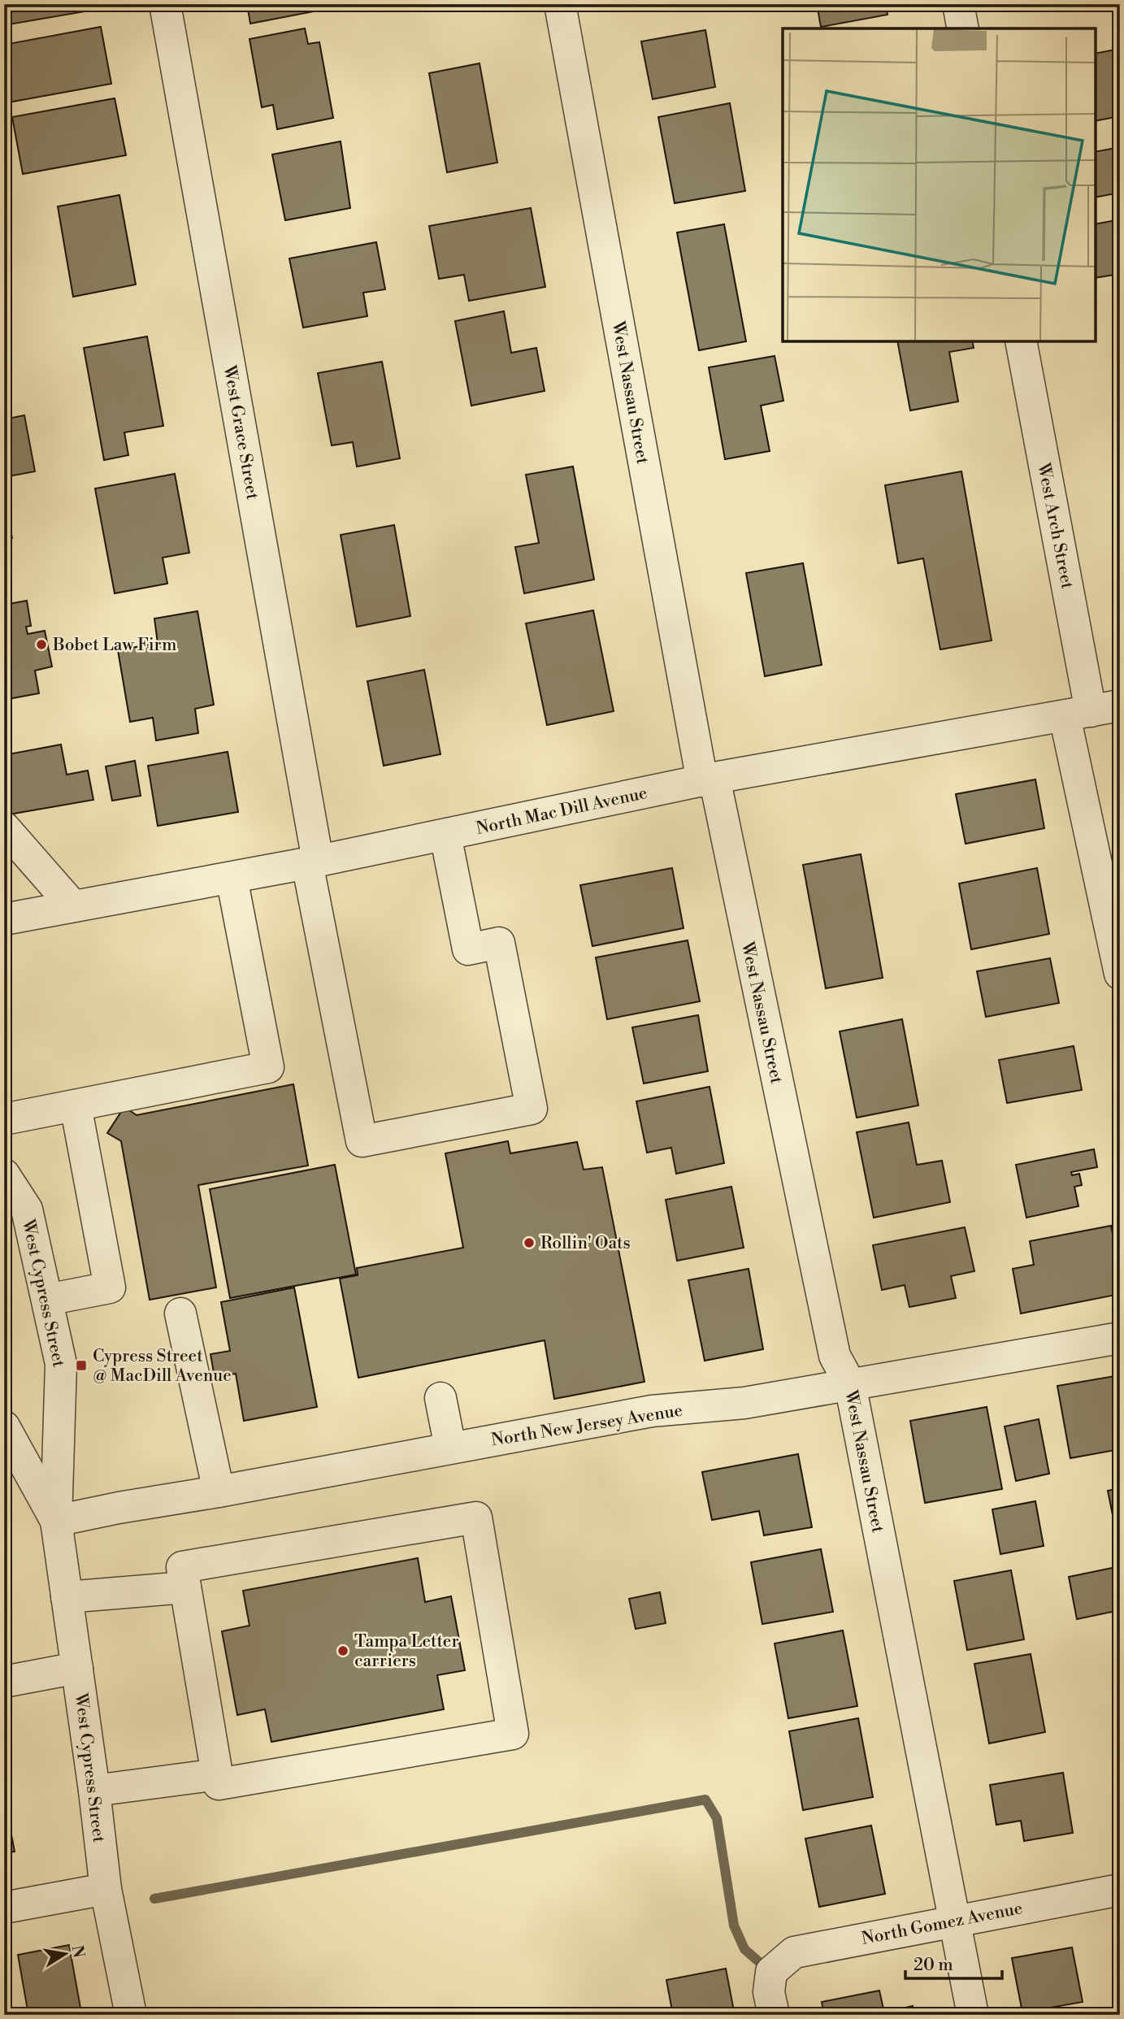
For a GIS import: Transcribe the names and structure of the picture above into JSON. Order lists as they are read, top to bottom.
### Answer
{
  "streets": {
    "street": [
      "West Nassau Street",
      "West Grace Street",
      "West Arch Street",
      "North Mac Dill Avenue",
      "West Cypress Street",
      "North New Jersey Avenue",
      "North Gomez Avenue"
    ]
  },
  "crossings": [
    ["West Nassau Street", "North Mac Dill Avenue"],
    ["West Nassau Street", "North New Jersey Avenue"],
    ["West Nassau Street", "North Gomez Avenue"],
    ["West Grace Street", "North Mac Dill Avenue"],
    ["West Arch Street", "North Mac Dill Avenue"],
    ["West Cypress Street", "North New Jersey Avenue"]
  ],
  "places": {
    "other": ["Bobet Law Firm", "Rollin' Oats", "Tampa Letter carriers"],
    "transit": ["Cypress Street @ MacDill Avenue"]
  },
  "scale_bar": "20 m",
  "north": "right"
}
